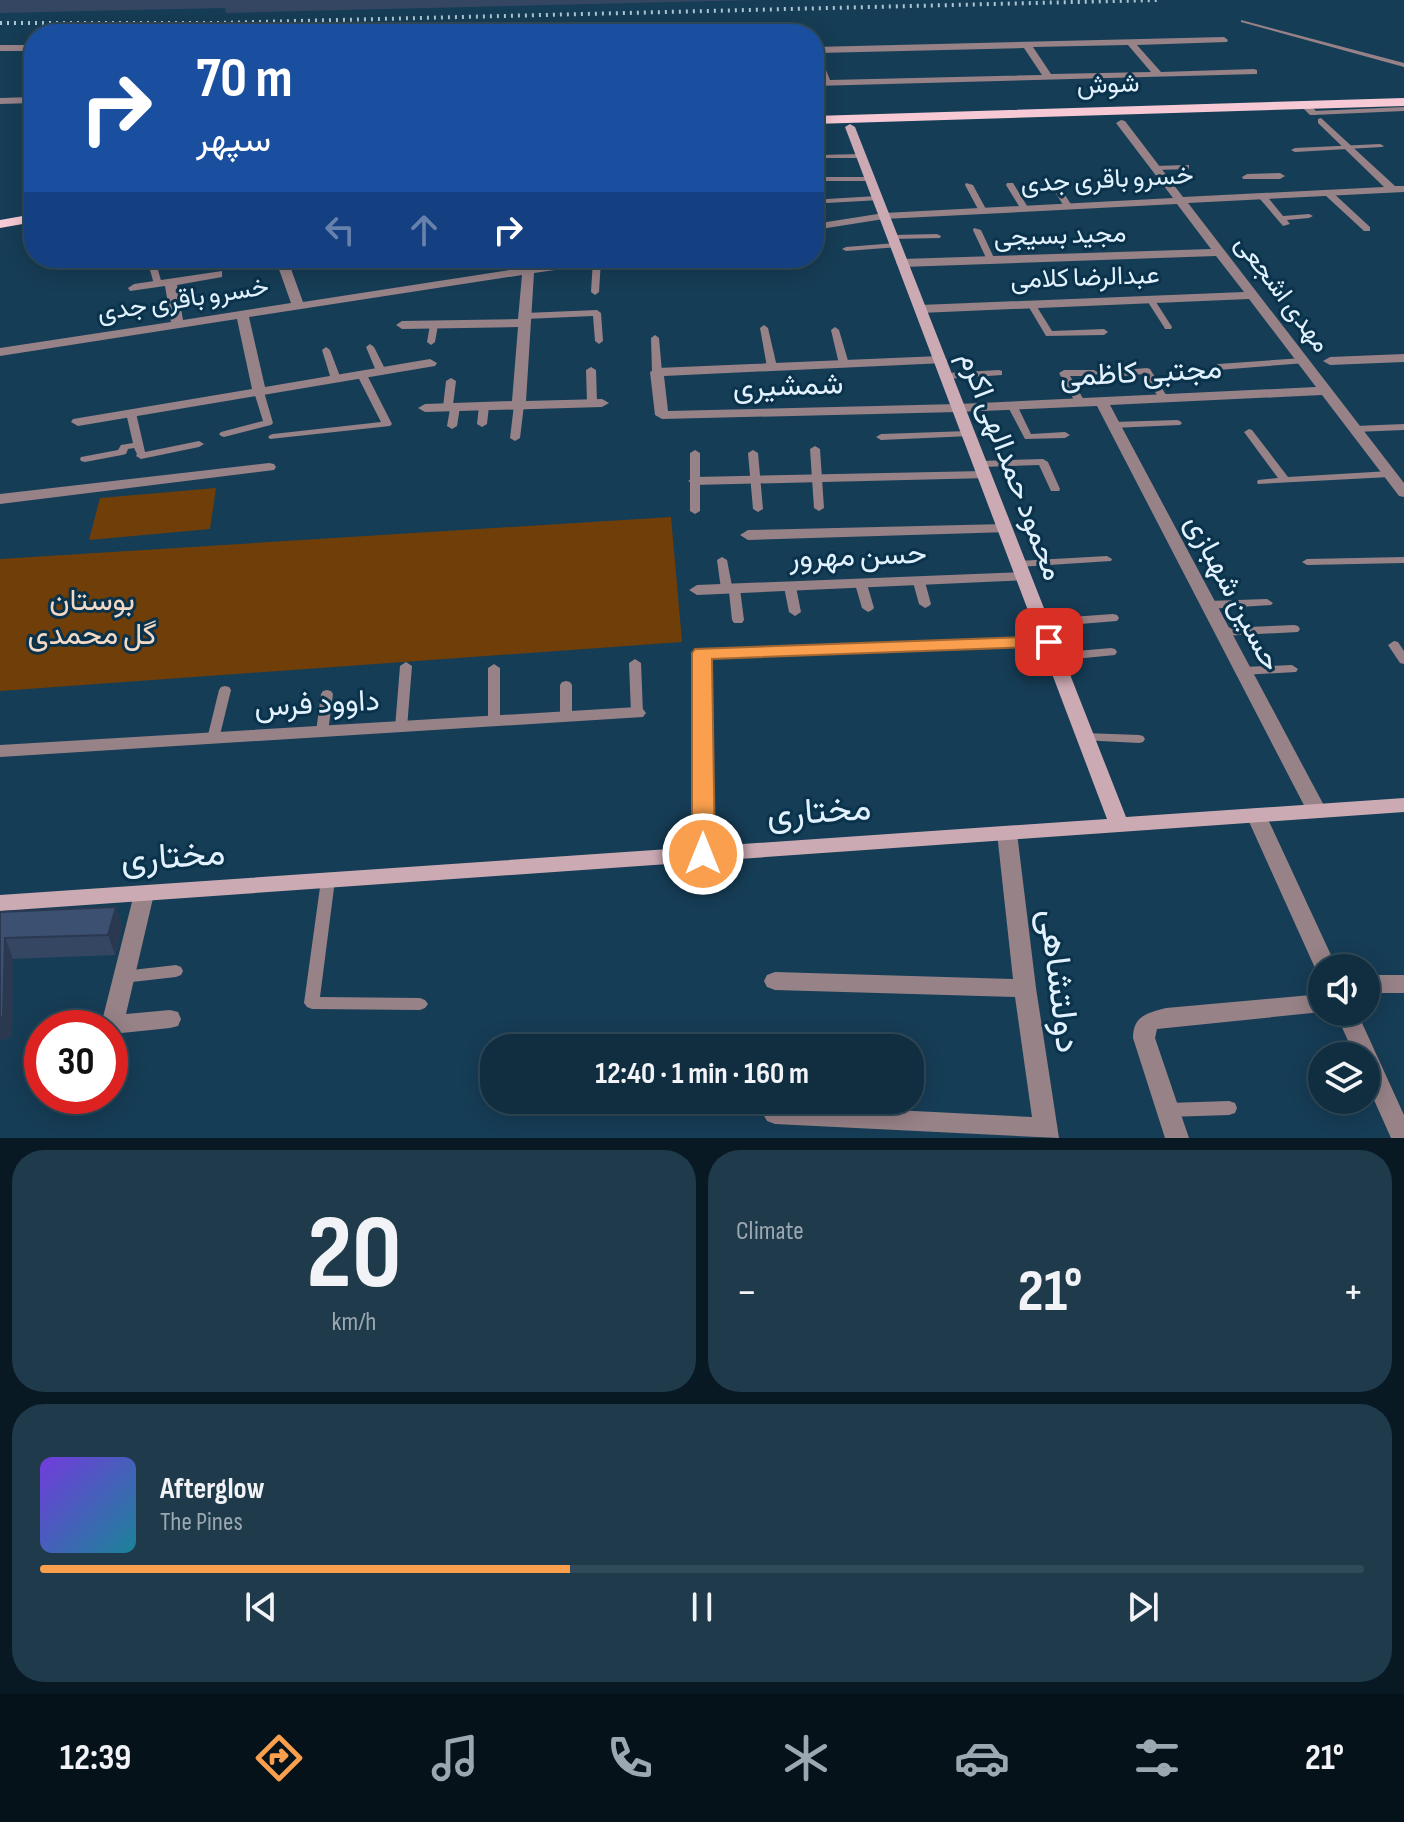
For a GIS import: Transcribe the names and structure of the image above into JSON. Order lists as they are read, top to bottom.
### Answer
{
  "streets": {
    "main road": ["شوش"],
    "street": [
      "خسرو باقری جدی",
      "مجید بسیجی",
      "عبدالرضا کلامی",
      "مهدی اشجعی",
      "مجتبی کاظمی",
      "شمشیری",
      "محمود حمدالهی اکرم",
      "حسن مهرور",
      "حسین شهبازی",
      "داوود فرس",
      "مختاری",
      "دولتشاهی"
    ]
  },
  "crossings": [
    ["خسرو باقری جدی", "مهدی اشجعی"],
    ["خسرو باقری جدی", "محمود حمدالهی اکرم"],
    ["مجید بسیجی", "مهدی اشجعی"],
    ["مجید بسیجی", "محمود حمدالهی اکرم"],
    ["عبدالرضا کلامی", "مهدی اشجعی"],
    ["عبدالرضا کلامی", "محمود حمدالهی اکرم"],
    ["مهدی اشجعی", "مجتبی کاظمی"],
    ["مجتبی کاظمی", "شمشیری"],
    ["مجتبی کاظمی", "محمود حمدالهی اکرم"],
    ["مجتبی کاظمی", "حسین شهبازی"],
    ["شمشیری", "محمود حمدالهی اکرم"],
    ["محمود حمدالهی اکرم", "حسن مهرور"],
    ["محمود حمدالهی اکرم", "مختاری"],
    ["حسین شهبازی", "مختاری"],
    ["مختاری", "دولتشاهی"]
  ],
  "parks": ["بوستان گل محمدی"],
  "page": {
    "turn": ["70 m", "سپهر"],
    "limit": "30",
    "trip": "12:40 · 1 min · 160 m",
    "tile": [
      ["20", "km/h"],
      "Climate"
    ],
    "heat": ["−", "21°", "+"],
    "song": ["Afterglow", "The Pines"],
    "tabs": ["12:39", "21°"]
  }
}
